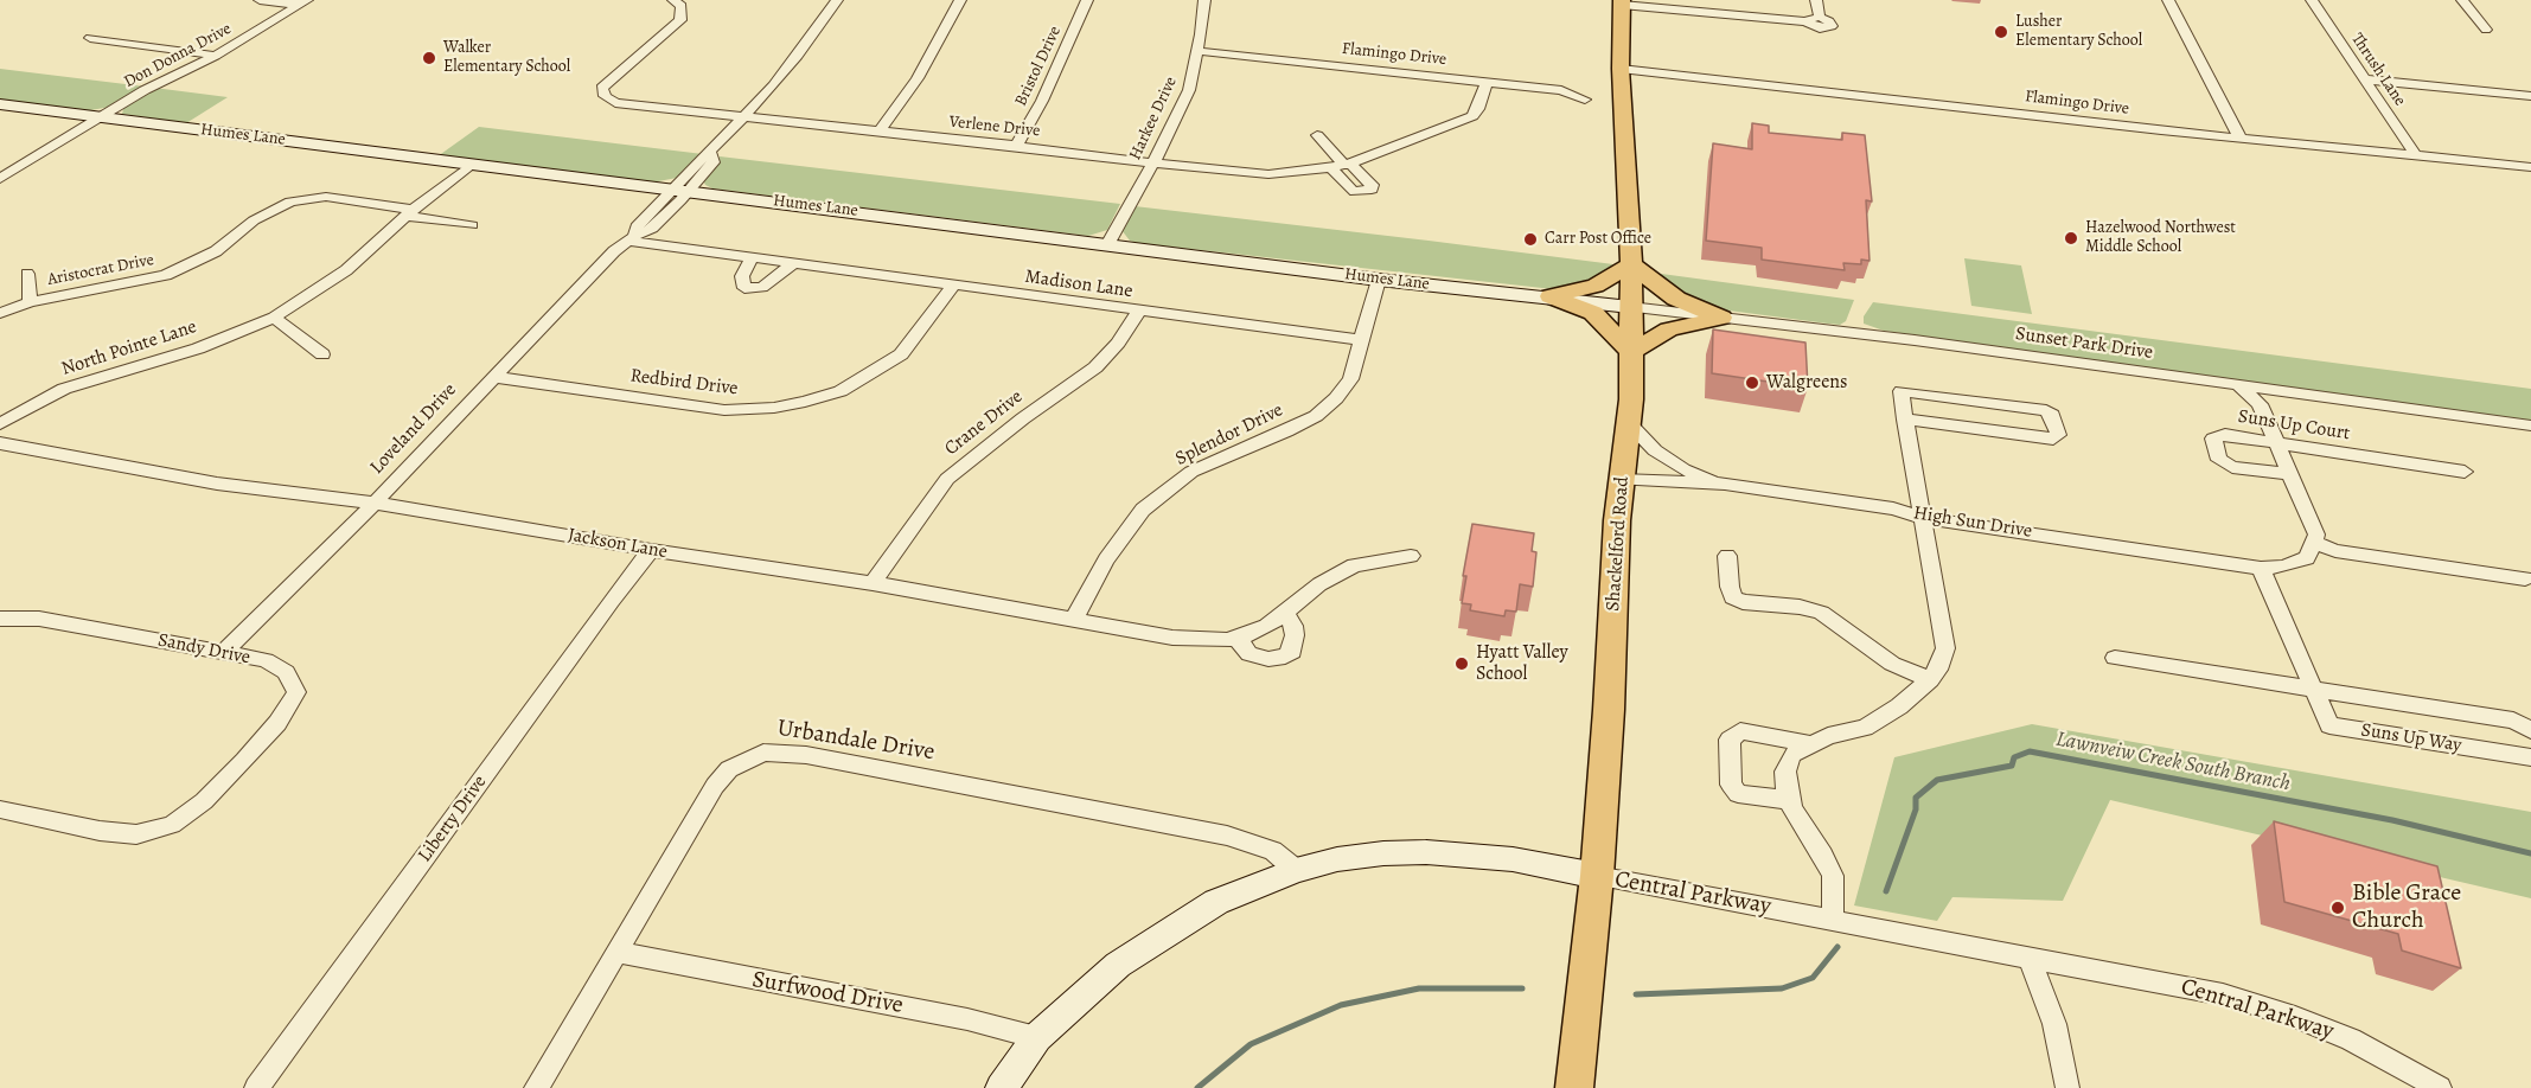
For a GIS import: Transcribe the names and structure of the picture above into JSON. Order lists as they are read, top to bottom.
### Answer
{
  "streets": {
    "main road": ["Shackelford Road"],
    "street": [
      "Flamingo Drive",
      "Don Donna Drive",
      "Bristol Drive",
      "Thrush Lane",
      "Harkee Drive",
      "Verlene Drive",
      "Humes Lane",
      "Aristocrat Drive",
      "Madison Lane",
      "Sunset Park Drive",
      "North Pointe Lane",
      "Redbird Drive",
      "Crane Drive",
      "Suns Up Court",
      "Loveland Drive",
      "Splendor Drive",
      "High Sun Drive",
      "Jackson Lane",
      "Sandy Drive",
      "Suns Up Way",
      "Urbandale Drive",
      "Liberty Drive",
      "Central Parkway",
      "Surfwood Drive"
    ]
  },
  "crossings": [
    ["Flamingo Drive", "Thrush Lane"],
    ["Flamingo Drive", "Harkee Drive"],
    ["Flamingo Drive", "Verlene Drive"],
    ["Flamingo Drive", "Shackelford Road"],
    ["Don Donna Drive", "Humes Lane"],
    ["Bristol Drive", "Verlene Drive"],
    ["Harkee Drive", "Verlene Drive"],
    ["Harkee Drive", "Humes Lane"],
    ["Verlene Drive", "Loveland Drive"],
    ["Humes Lane", "Sunset Park Drive"],
    ["Humes Lane", "North Pointe Lane"],
    ["Humes Lane", "Loveland Drive"],
    ["Humes Lane", "Splendor Drive"],
    ["Humes Lane", "Shackelford Road"],
    ["Aristocrat Drive", "North Pointe Lane"],
    ["Madison Lane", "Redbird Drive"],
    ["Madison Lane", "Crane Drive"],
    ["Madison Lane", "Loveland Drive"],
    ["Madison Lane", "Splendor Drive"],
    ["Sunset Park Drive", "Shackelford Road"],
    ["Redbird Drive", "Loveland Drive"],
    ["Crane Drive", "Jackson Lane"],
    ["Loveland Drive", "Jackson Lane"],
    ["Loveland Drive", "Sandy Drive"],
    ["Splendor Drive", "Jackson Lane"],
    ["High Sun Drive", "Shackelford Road"],
    ["High Sun Drive", "Suns Up Way"],
    ["Jackson Lane", "Liberty Drive"],
    ["Shackelford Road", "Central Parkway"],
    ["Urbandale Drive", "Central Parkway"],
    ["Urbandale Drive", "Surfwood Drive"],
    ["Central Parkway", "Surfwood Drive"]
  ],
  "water": ["Lawnveiw Creek South Branch"],
  "places": [
    "Lusher Elementary School",
    "Walker Elementary School",
    "Hazelwood Northwest Middle School",
    "Carr Post Office",
    "Walgreens",
    "Hyatt Valley School",
    "Bible Grace Church"
  ]
}
